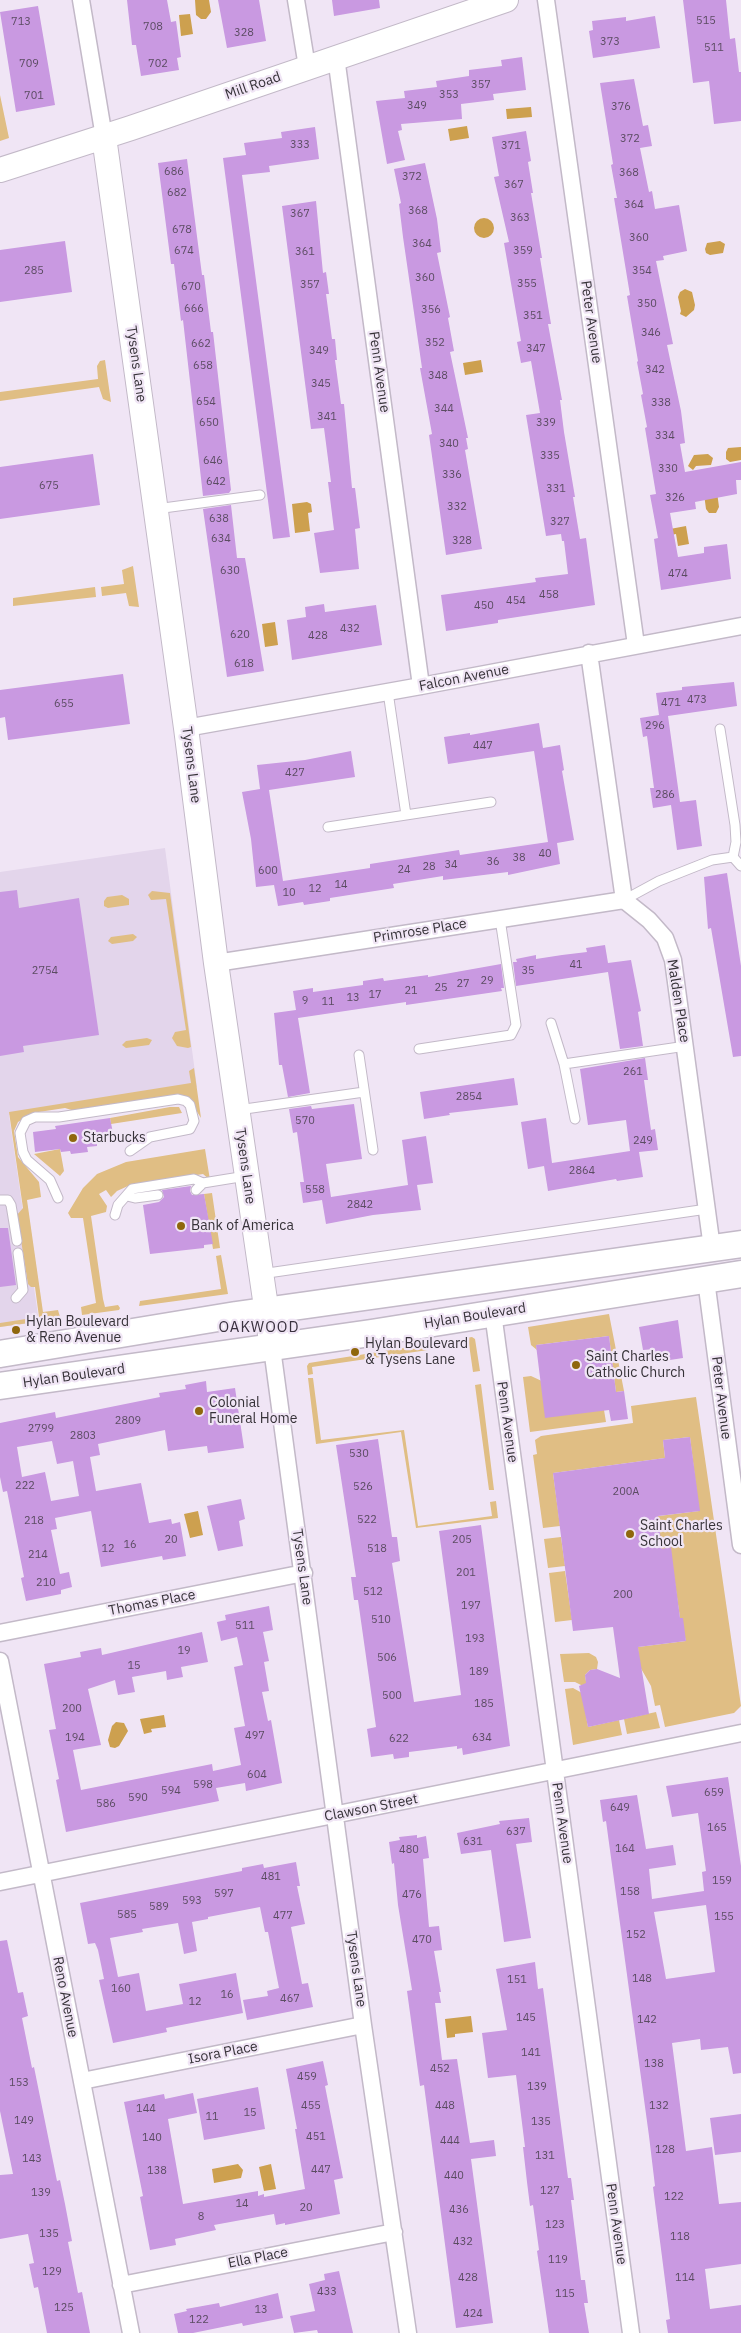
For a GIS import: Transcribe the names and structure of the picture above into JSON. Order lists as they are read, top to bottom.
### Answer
{
  "streets": {
    "main road": ["Hylan Boulevard"],
    "street": [
      "Mill Road",
      "Peter Avenue",
      "Tysens Lane",
      "Penn Avenue",
      "Falcon Avenue",
      "Primrose Place",
      "Malden Place",
      "Thomas Place",
      "Clawson Street",
      "Reno Avenue",
      "Isora Place",
      "Ella Place"
    ]
  },
  "crossings": [
    ["Mill Road", "Tysens Lane"],
    ["Mill Road", "Penn Avenue"],
    ["Peter Avenue", "Falcon Avenue"],
    ["Peter Avenue", "Hylan Boulevard"],
    ["Tysens Lane", "Falcon Avenue"],
    ["Tysens Lane", "Primrose Place"],
    ["Tysens Lane", "Hylan Boulevard"],
    ["Tysens Lane", "Thomas Place"],
    ["Tysens Lane", "Clawson Street"],
    ["Tysens Lane", "Isora Place"],
    ["Tysens Lane", "Ella Place"],
    ["Penn Avenue", "Falcon Avenue"],
    ["Penn Avenue", "Hylan Boulevard"],
    ["Penn Avenue", "Clawson Street"],
    ["Primrose Place", "Malden Place"],
    ["Clawson Street", "Reno Avenue"],
    ["Reno Avenue", "Isora Place"],
    ["Reno Avenue", "Ella Place"]
  ],
  "districts": ["OAKWOOD"],
  "places": [
    "Starbucks",
    "Bank of America",
    "Hylan Boulevard & Reno Avenue",
    "Hylan Boulevard & Tysens Lane",
    "Saint Charles Catholic Church",
    "Colonial Funeral Home",
    "Saint Charles School"
  ],
  "house_numbers": [
    "515",
    "713",
    "708",
    "328",
    "373",
    "511",
    "709",
    "702",
    "357",
    "353",
    "701",
    "349",
    "376",
    "372",
    "333",
    "371",
    "686",
    "368",
    "372",
    "367",
    "682",
    "364",
    "368",
    "367",
    "363",
    "678",
    "360",
    "364",
    "674",
    "359",
    "361",
    "285",
    "354",
    "360",
    "355",
    "357",
    "670",
    "350",
    "666",
    "356",
    "351",
    "346",
    "352",
    "662",
    "347",
    "349",
    "658",
    "342",
    "348",
    "345",
    "654",
    "338",
    "344",
    "341",
    "650",
    "339",
    "334",
    "340",
    "335",
    "646",
    "330",
    "336",
    "642",
    "675",
    "331",
    "326",
    "332",
    "638",
    "327",
    "634",
    "328",
    "630",
    "474",
    "458",
    "454",
    "450",
    "432",
    "620",
    "428",
    "618",
    "473",
    "471",
    "655",
    "296",
    "447",
    "427",
    "286",
    "40",
    "38",
    "36",
    "34",
    "28",
    "24",
    "600",
    "14",
    "12",
    "10",
    "41",
    "2754",
    "35",
    "29",
    "27",
    "25",
    "21",
    "17",
    "13",
    "9",
    "11",
    "261",
    "2854",
    "570",
    "249",
    "2864",
    "558",
    "2842",
    "2809",
    "2799",
    "2803",
    "530",
    "222",
    "526",
    "200A",
    "522",
    "218",
    "20",
    "205",
    "16",
    "12",
    "518",
    "214",
    "201",
    "210",
    "512",
    "200",
    "197",
    "510",
    "511",
    "193",
    "19",
    "506",
    "15",
    "189",
    "500",
    "185",
    "200",
    "497",
    "194",
    "634",
    "622",
    "604",
    "598",
    "594",
    "659",
    "590",
    "586",
    "649",
    "165",
    "637",
    "631",
    "164",
    "480",
    "481",
    "159",
    "158",
    "597",
    "476",
    "593",
    "589",
    "585",
    "477",
    "155",
    "152",
    "470",
    "148",
    "151",
    "160",
    "16",
    "467",
    "12",
    "145",
    "142",
    "141",
    "138",
    "452",
    "459",
    "153",
    "139",
    "455",
    "448",
    "132",
    "144",
    "15",
    "11",
    "149",
    "135",
    "451",
    "140",
    "444",
    "128",
    "131",
    "143",
    "447",
    "138",
    "440",
    "127",
    "139",
    "122",
    "14",
    "20",
    "436",
    "8",
    "123",
    "135",
    "118",
    "432",
    "119",
    "129",
    "428",
    "114",
    "433",
    "115",
    "125",
    "13",
    "424",
    "122"
  ]
}
